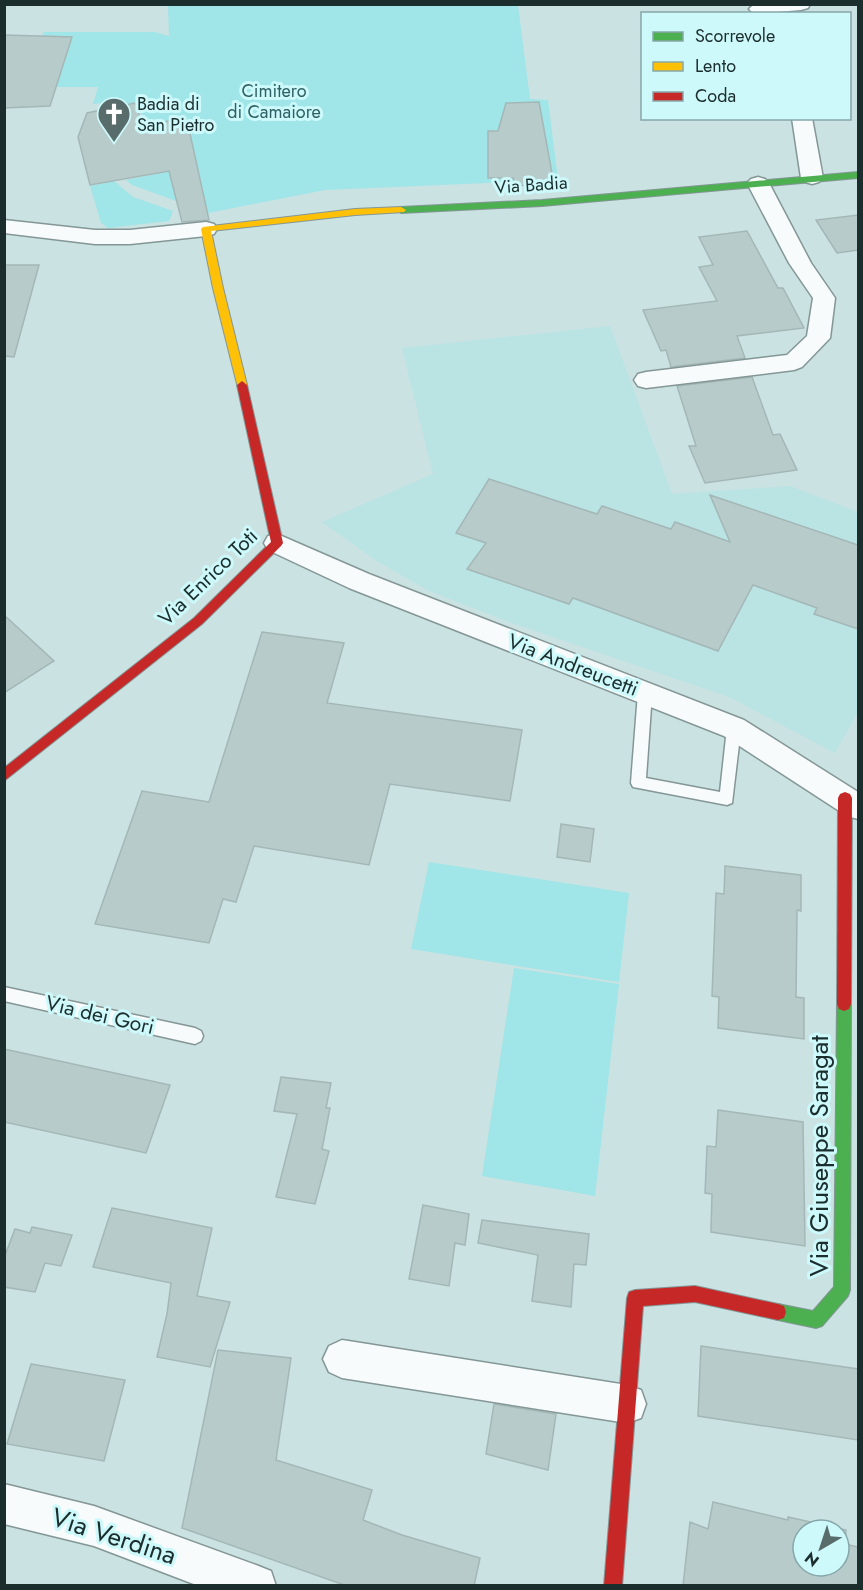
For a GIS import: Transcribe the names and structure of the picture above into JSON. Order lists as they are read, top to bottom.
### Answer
{
  "streets": {
    "street": [
      "Via Badia",
      "Via Enrico Toti",
      "Via Andreucetti",
      "Via Giuseppe Saragat",
      "Via Verdina"
    ],
    "lane": ["Via dei Gori"]
  },
  "crossings": [
    ["Via Badia", "Via Enrico Toti"],
    ["Via Enrico Toti", "Via Andreucetti"],
    ["Via Andreucetti", "Via Giuseppe Saragat"]
  ],
  "parks": ["Cimitero di Camaiore"],
  "places": {
    "church": ["Badia di San Pietro"]
  },
  "legend": ["Scorrevole", "Lento", "Coda"],
  "north": "bottom left"
}
